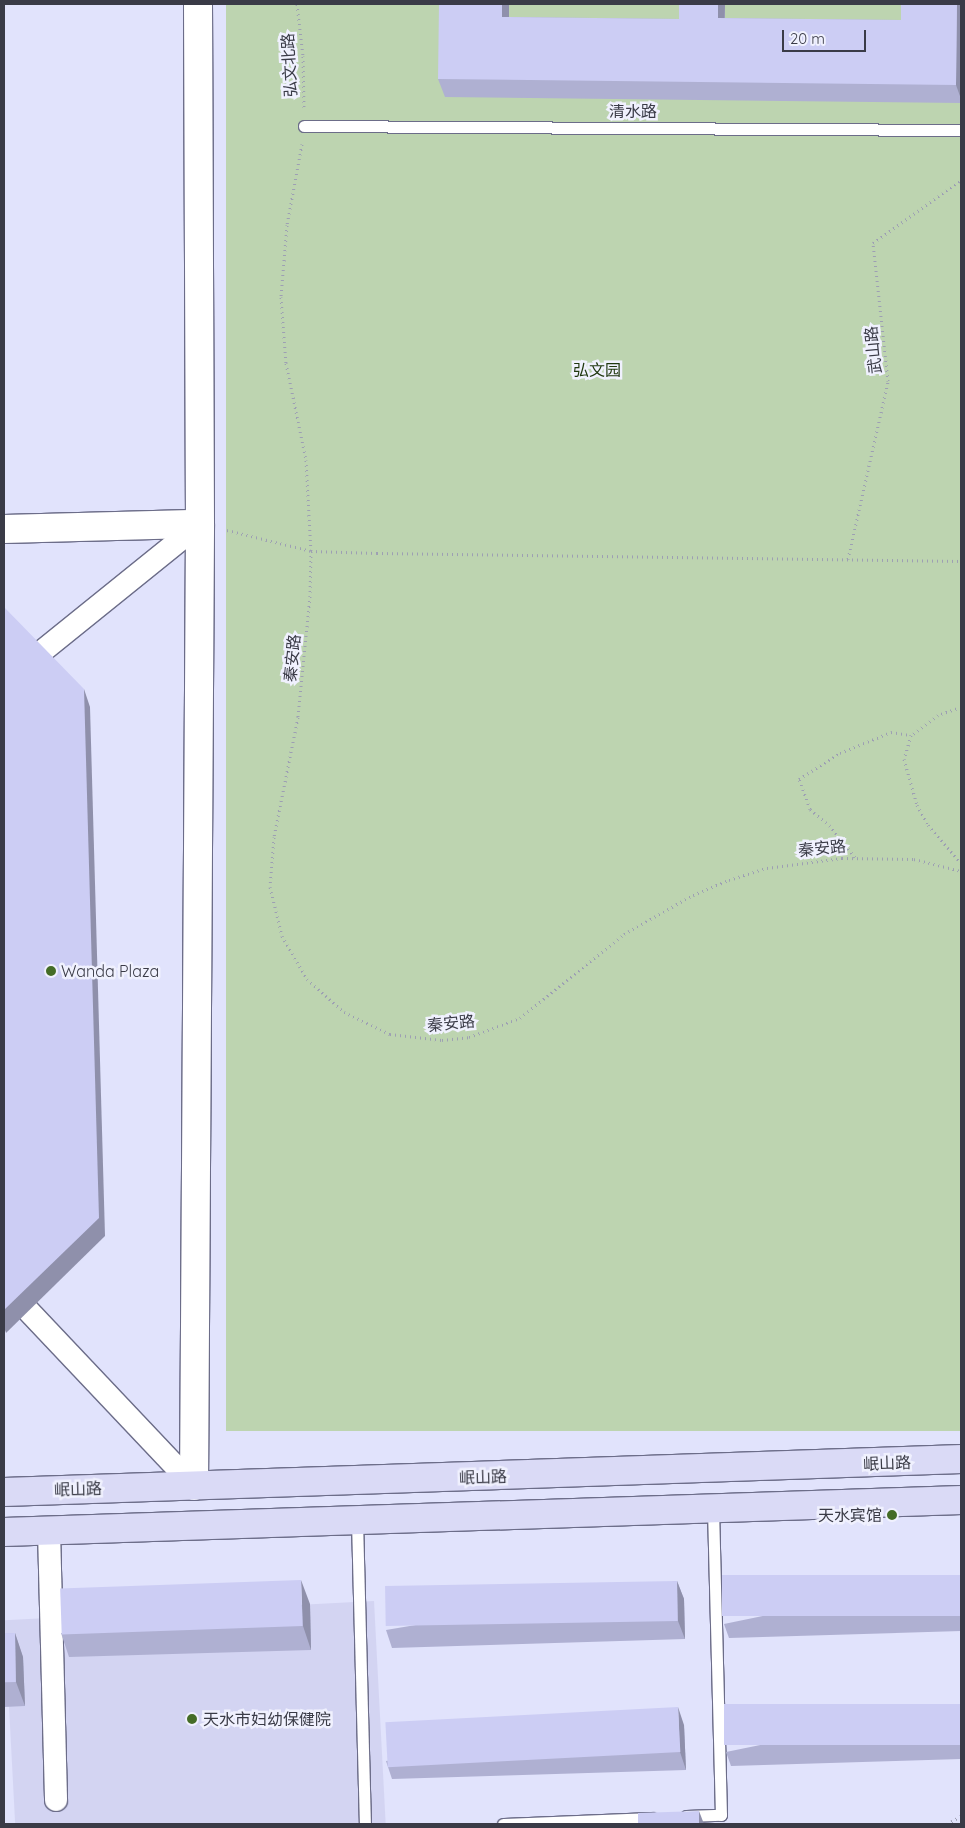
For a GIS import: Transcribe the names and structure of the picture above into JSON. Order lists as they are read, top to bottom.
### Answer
{
  "streets": {
    "main road": ["岷山路"],
    "lane": ["清水路"],
    "path": ["弘文北路", "武山路", "秦安路"]
  },
  "crossings": [
    ["弘文北路", "清水路"],
    ["弘文北路", "秦安路"]
  ],
  "parks": ["弘文园"],
  "places": ["Wanda Plaza", "天水宾馆", "天水市妇幼保健院"],
  "scale_bar": "20 m"
}
